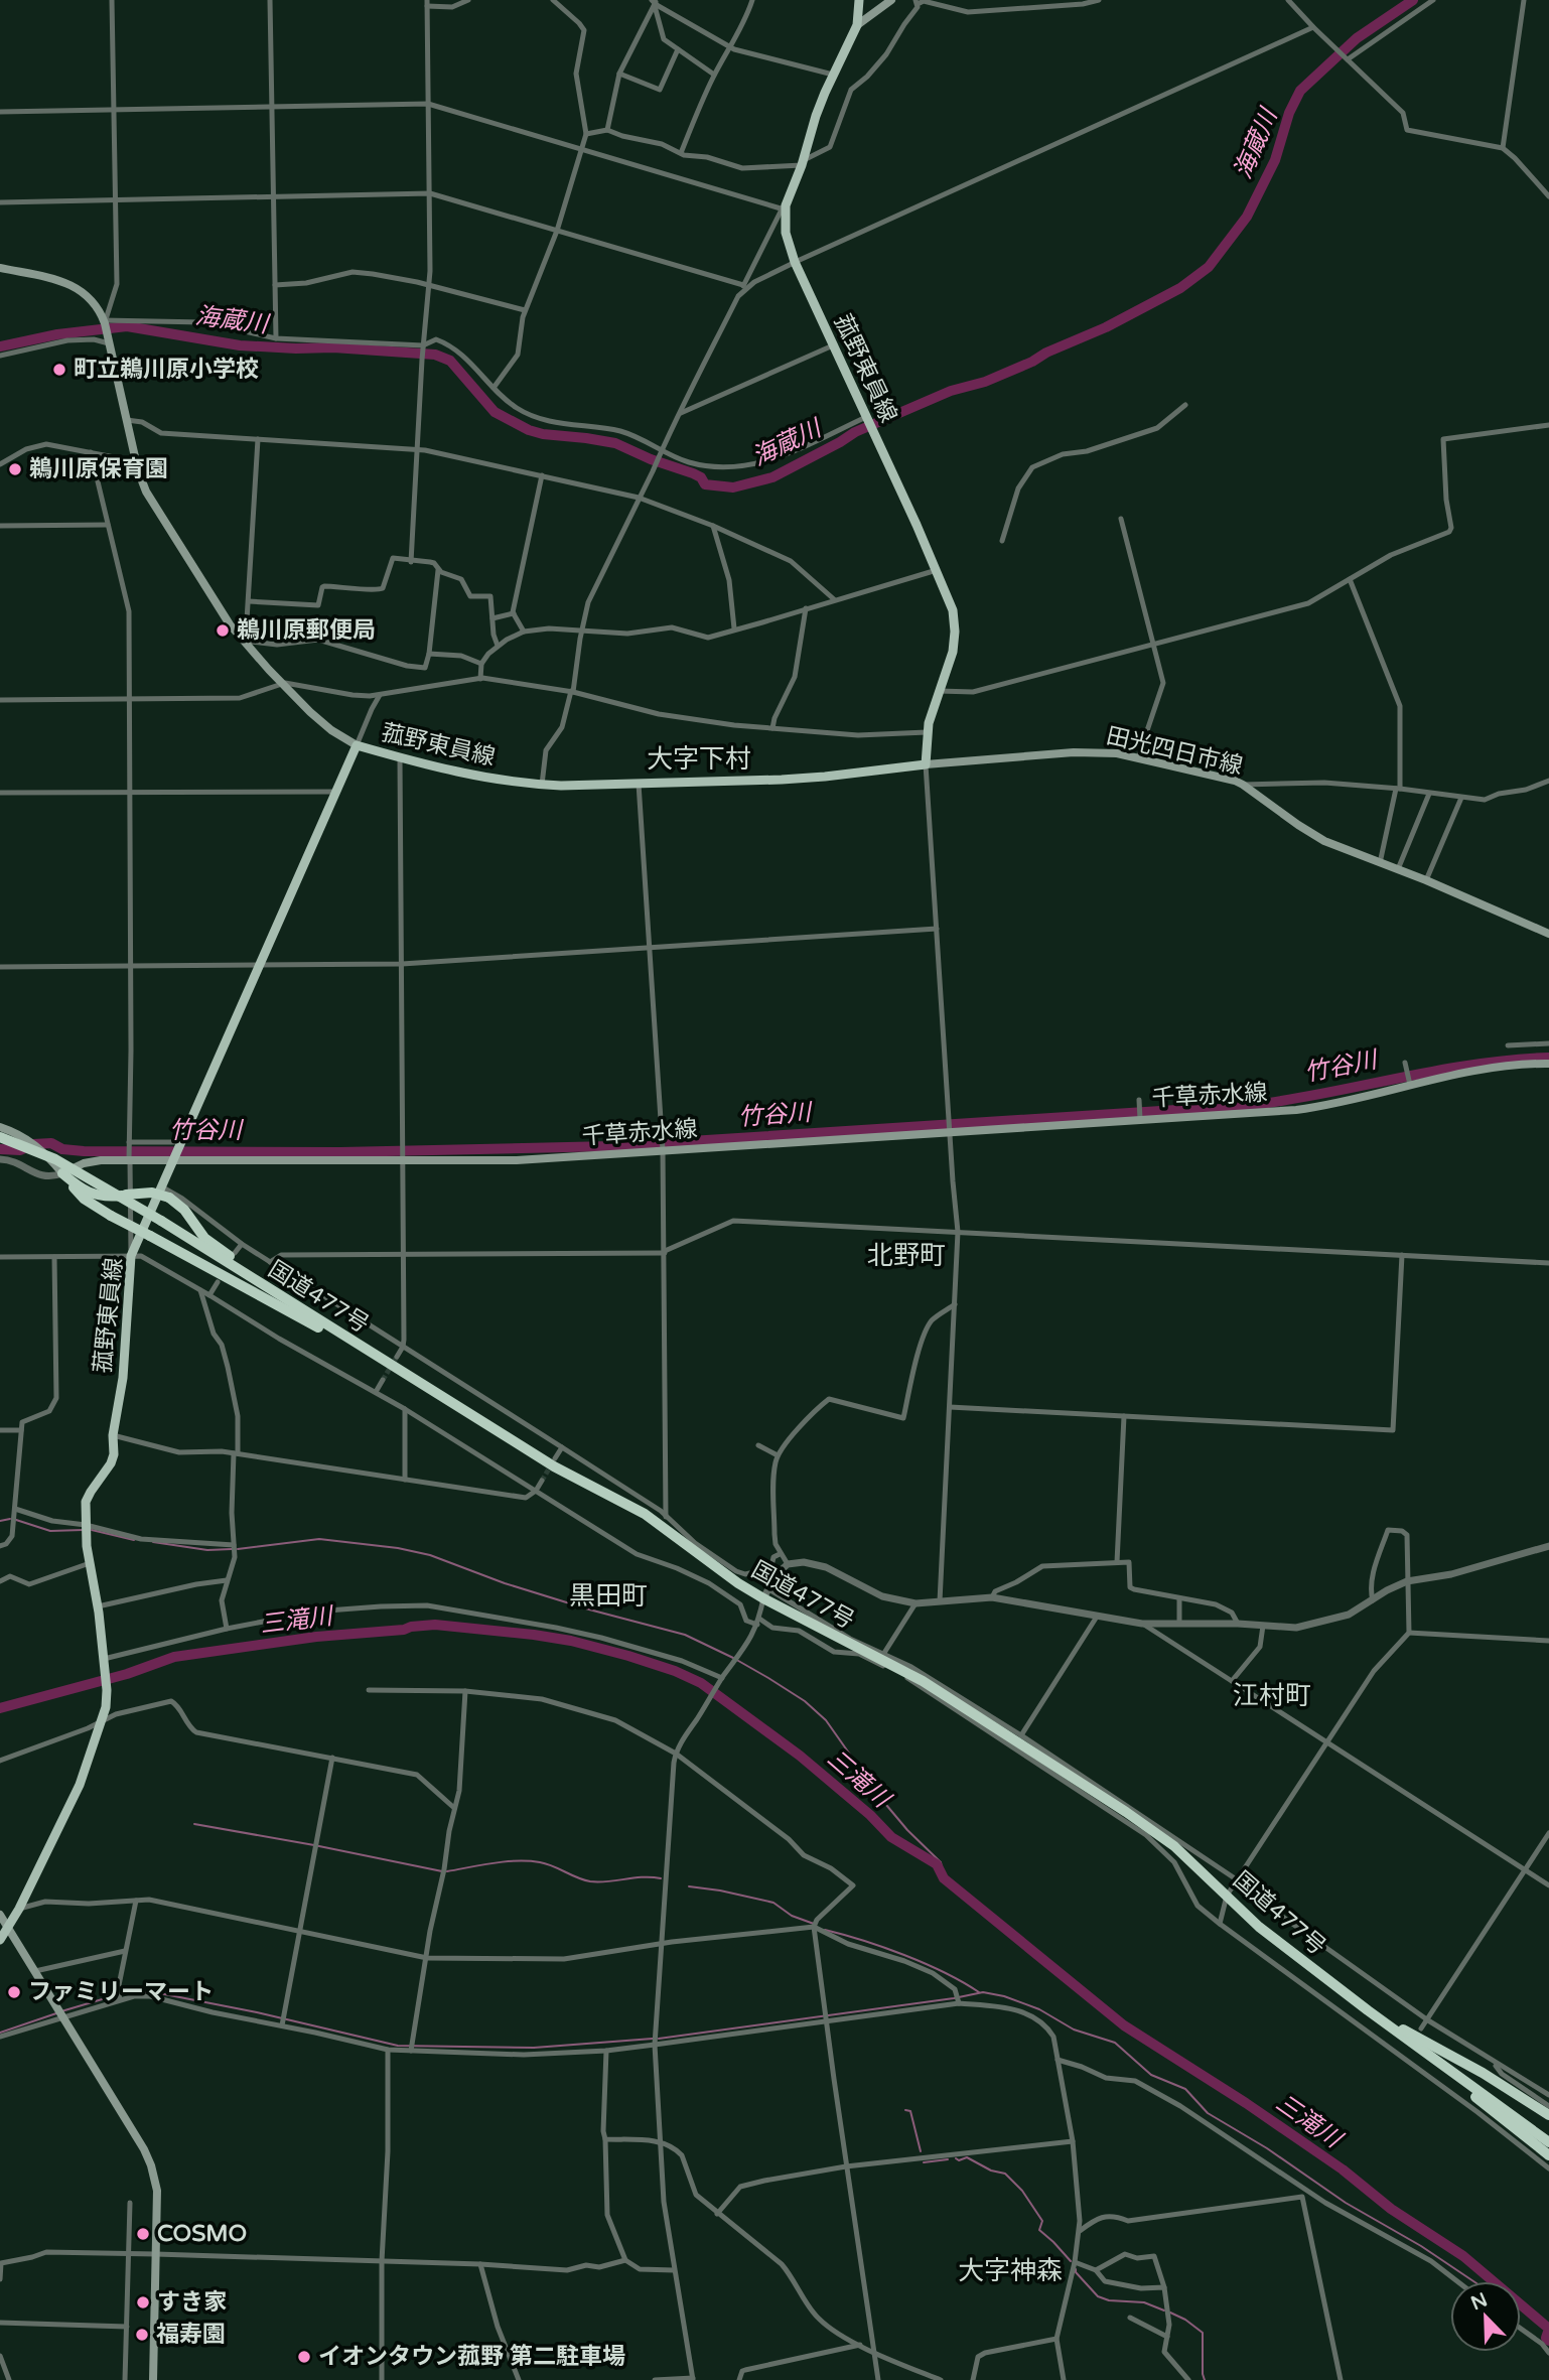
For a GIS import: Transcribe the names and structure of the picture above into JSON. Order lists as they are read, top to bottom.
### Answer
{
  "streets": {
    "highway": ["国道477号"],
    "main road": ["菰野東員線", "田光四日市線", "千草赤水線"]
  },
  "crossings": [
    ["菰野東員線", "田光四日市線"],
    ["菰野東員線", "千草赤水線"]
  ],
  "districts": [
    "大字下村",
    "北野町",
    "黒田町",
    "江村町",
    "大字神森"
  ],
  "water": ["海蔵川", "竹谷川", "三滝川"],
  "places": [
    "町立鵜川原小学校",
    "鵜川原保育園",
    "鵜川原郵便局",
    "ファミリーマート",
    "COSMO",
    "すき家",
    "福寿園",
    "イオンタウン菰野 第二駐車場"
  ],
  "north": "top left"
}
